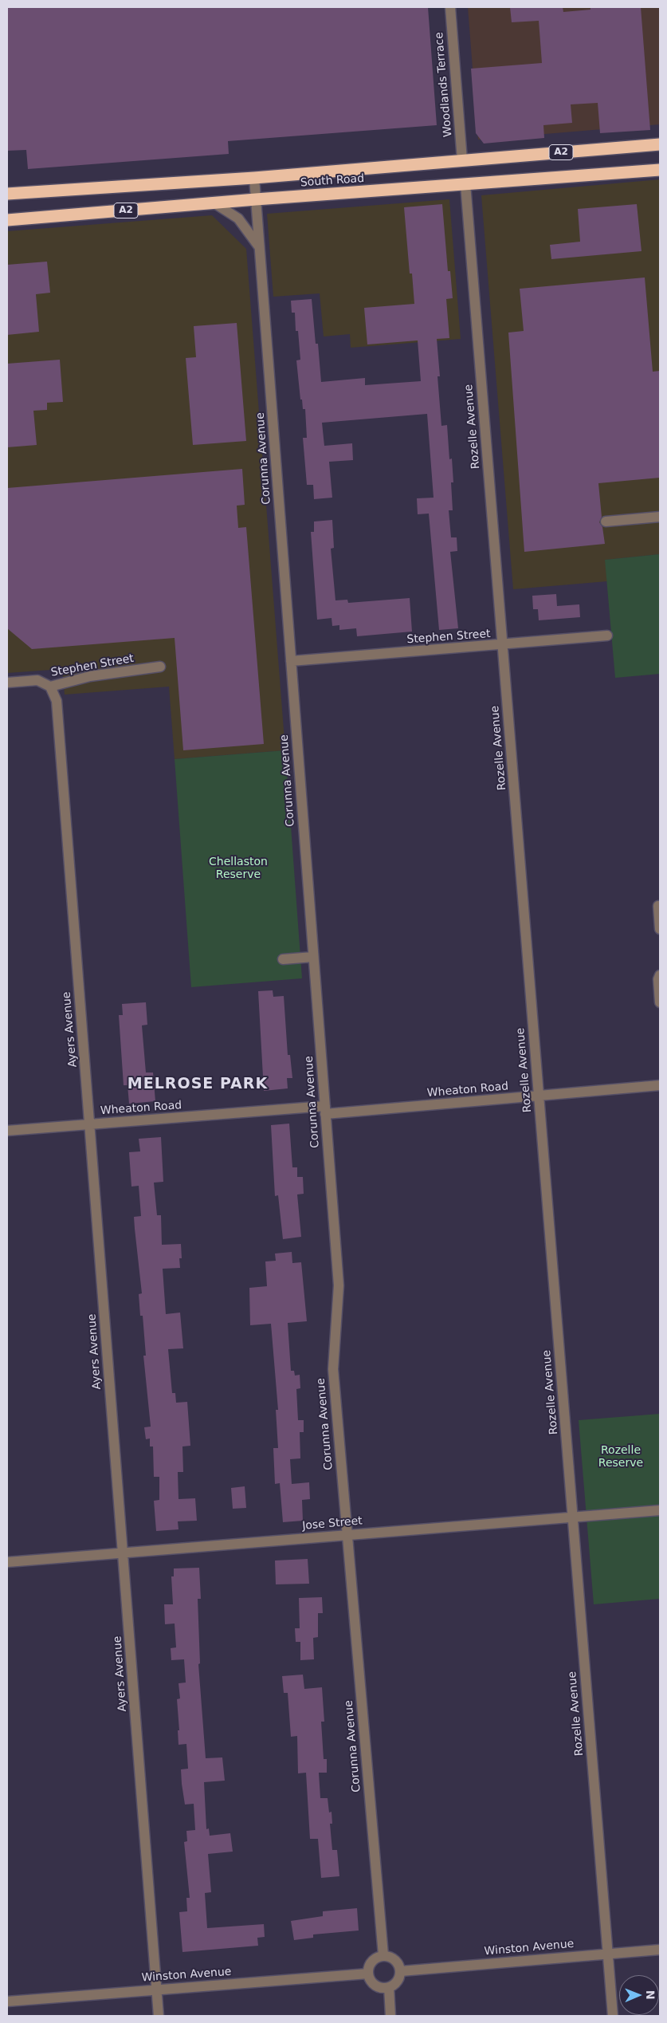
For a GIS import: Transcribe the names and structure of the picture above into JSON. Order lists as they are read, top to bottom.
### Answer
{
  "streets": {
    "highway": ["A2", "South Road"],
    "street": [
      "Woodlands Terrace",
      "Rozelle Avenue",
      "Corunna Avenue",
      "Stephen Street",
      "Ayers Avenue",
      "Wheaton Road",
      "Jose Street",
      "Winston Avenue"
    ]
  },
  "crossings": [
    ["Woodlands Terrace", "South Road"],
    ["South Road", "Rozelle Avenue"],
    ["South Road", "Corunna Avenue"],
    ["Rozelle Avenue", "Stephen Street"],
    ["Rozelle Avenue", "Wheaton Road"],
    ["Rozelle Avenue", "Jose Street"],
    ["Rozelle Avenue", "Winston Avenue"],
    ["Corunna Avenue", "Stephen Street"],
    ["Corunna Avenue", "Wheaton Road"],
    ["Corunna Avenue", "Jose Street"],
    ["Corunna Avenue", "Winston Avenue"],
    ["Stephen Street", "Ayers Avenue"],
    ["Ayers Avenue", "Wheaton Road"],
    ["Ayers Avenue", "Jose Street"],
    ["Ayers Avenue", "Winston Avenue"]
  ],
  "districts": ["MELROSE PARK"],
  "parks": ["Chellaston Reserve", "Rozelle Reserve"],
  "north": "right"
}
